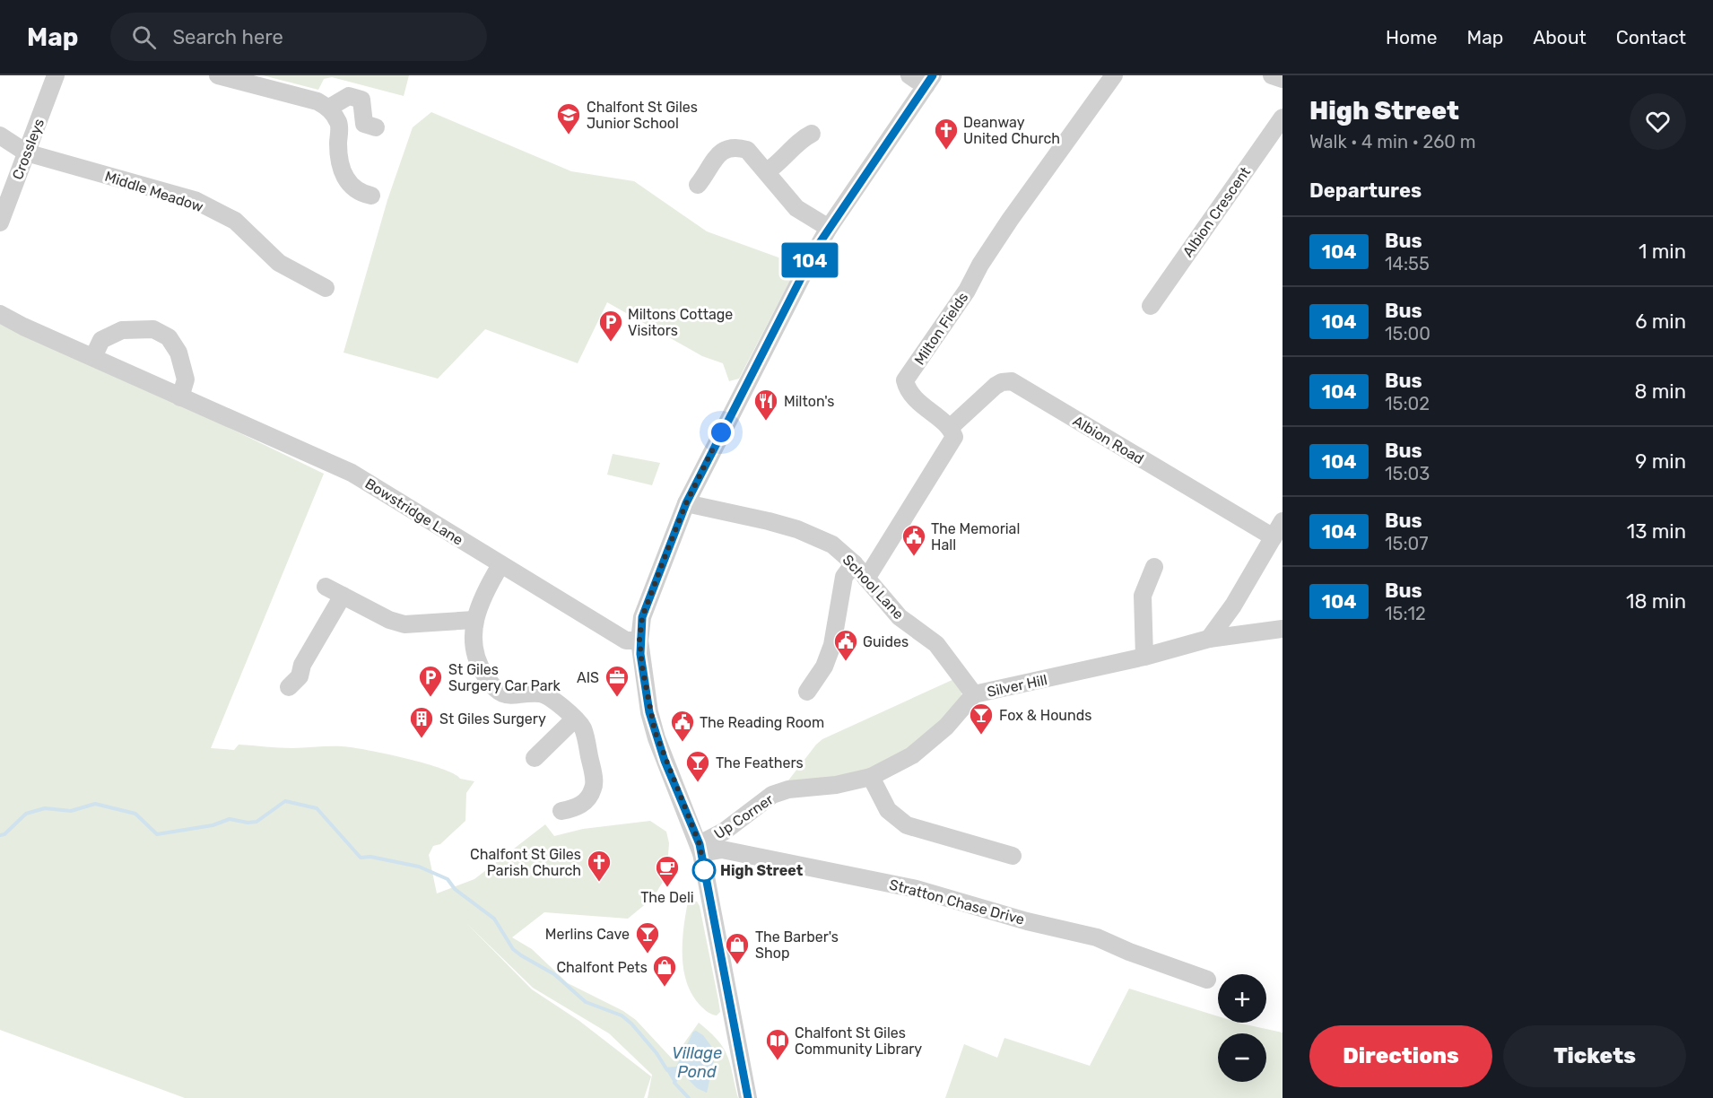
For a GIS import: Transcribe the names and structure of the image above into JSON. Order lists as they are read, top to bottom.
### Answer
{
  "streets": {
    "street": [
      "Crossleys",
      "Middle Meadow",
      "Albion Crescent",
      "Milton Fields",
      "Albion Road",
      "Bowstridge Lane",
      "School Lane",
      "Silver Hill",
      "Up Corner",
      "Stratton Chase Drive"
    ]
  },
  "crossings": [
    ["Crossleys", "Middle Meadow"],
    ["Milton Fields", "Albion Road"],
    ["School Lane", "Silver Hill"],
    ["Silver Hill", "Up Corner"],
    ["Up Corner", "Stratton Chase Drive"]
  ],
  "water": ["Village Pond"],
  "places": {
    "school or university": ["Chalfont St Giles Junior School"],
    "church": ["Deanway United Church", "Chalfont St Giles Parish Church"],
    "parking": ["Miltons Cottage Visitors", "St Giles Surgery Car Park"],
    "restaurant": ["Milton's"],
    "public building": ["The Memorial Hall", "Guides", "The Reading Room"],
    "office": ["AIS"],
    "bar": ["Fox & Hounds", "The Feathers", "Merlins Cave"],
    "building": ["St Giles Surgery"],
    "other": ["High Street"],
    "cafe": ["The Deli"],
    "shop": ["The Barber's Shop", "Chalfont Pets"],
    "library": ["Chalfont St Giles Community Library"]
  },
  "lines": ["bus line 104"],
  "page": {
    "header": "Map",
    "search": "Search here",
    "nav": [
      "Home",
      "Map",
      "About",
      "Contact"
    ],
    "on_map": "104",
    "heading": [
      ["High Street", "Walk · 4 min · 260 m"],
      "Departures"
    ],
    "list": [
      {
        "mark": "104",
        "name": "Bus",
        "note": "14:55",
        "value": "1 min"
      },
      {
        "mark": "104",
        "name": "Bus",
        "note": "15:00",
        "value": "6 min"
      },
      {
        "mark": "104",
        "name": "Bus",
        "note": "15:02",
        "value": "8 min"
      },
      {
        "mark": "104",
        "name": "Bus",
        "note": "15:03",
        "value": "9 min"
      },
      {
        "mark": "104",
        "name": "Bus",
        "note": "15:07",
        "value": "13 min"
      },
      {
        "mark": "104",
        "name": "Bus",
        "note": "15:12",
        "value": "18 min"
      }
    ],
    "map_buttons": ["+", "−"],
    "buttons": ["Directions", "Tickets"]
  }
}
